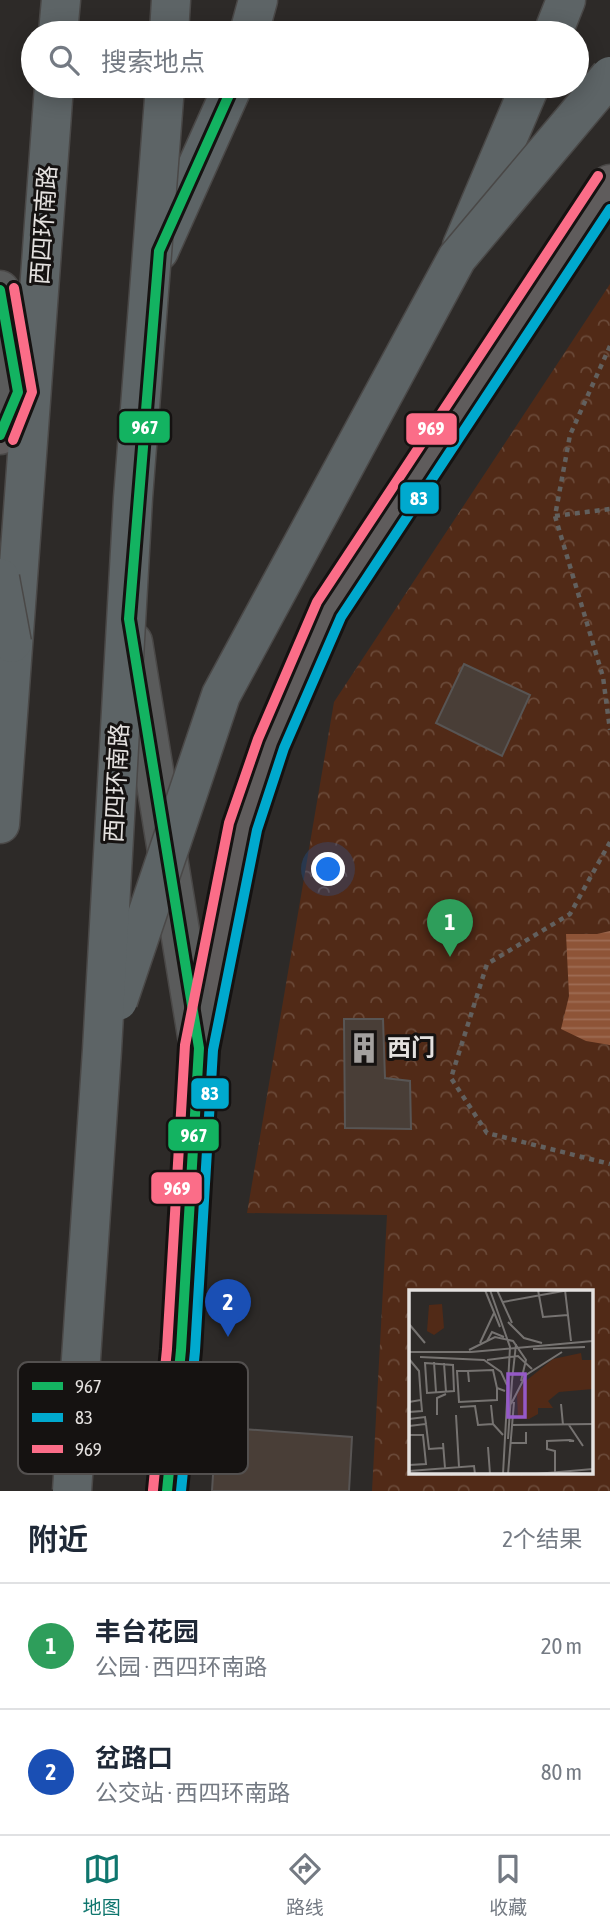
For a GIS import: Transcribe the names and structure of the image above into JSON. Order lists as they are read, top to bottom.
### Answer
{
  "streets": {
    "highway": ["西四环南路"]
  },
  "places": {
    "building": ["西门"]
  },
  "lines": ["transit line 967", "transit line 969", "transit line 83"],
  "legend": ["967", "83", "969"],
  "page": {
    "search": "搜索地点",
    "pins": ["1", "2"],
    "heading": ["附近", "2个结果"],
    "list": [
      {
        "mark": "1",
        "name": "丰台花园",
        "note": "公园 · 西四环南路",
        "value": "20 m"
      },
      {
        "mark": "2",
        "name": "岔路口",
        "note": "公交站 · 西四环南路",
        "value": "80 m"
      }
    ],
    "nav": ["地图", "路线", "收藏"]
  }
}
